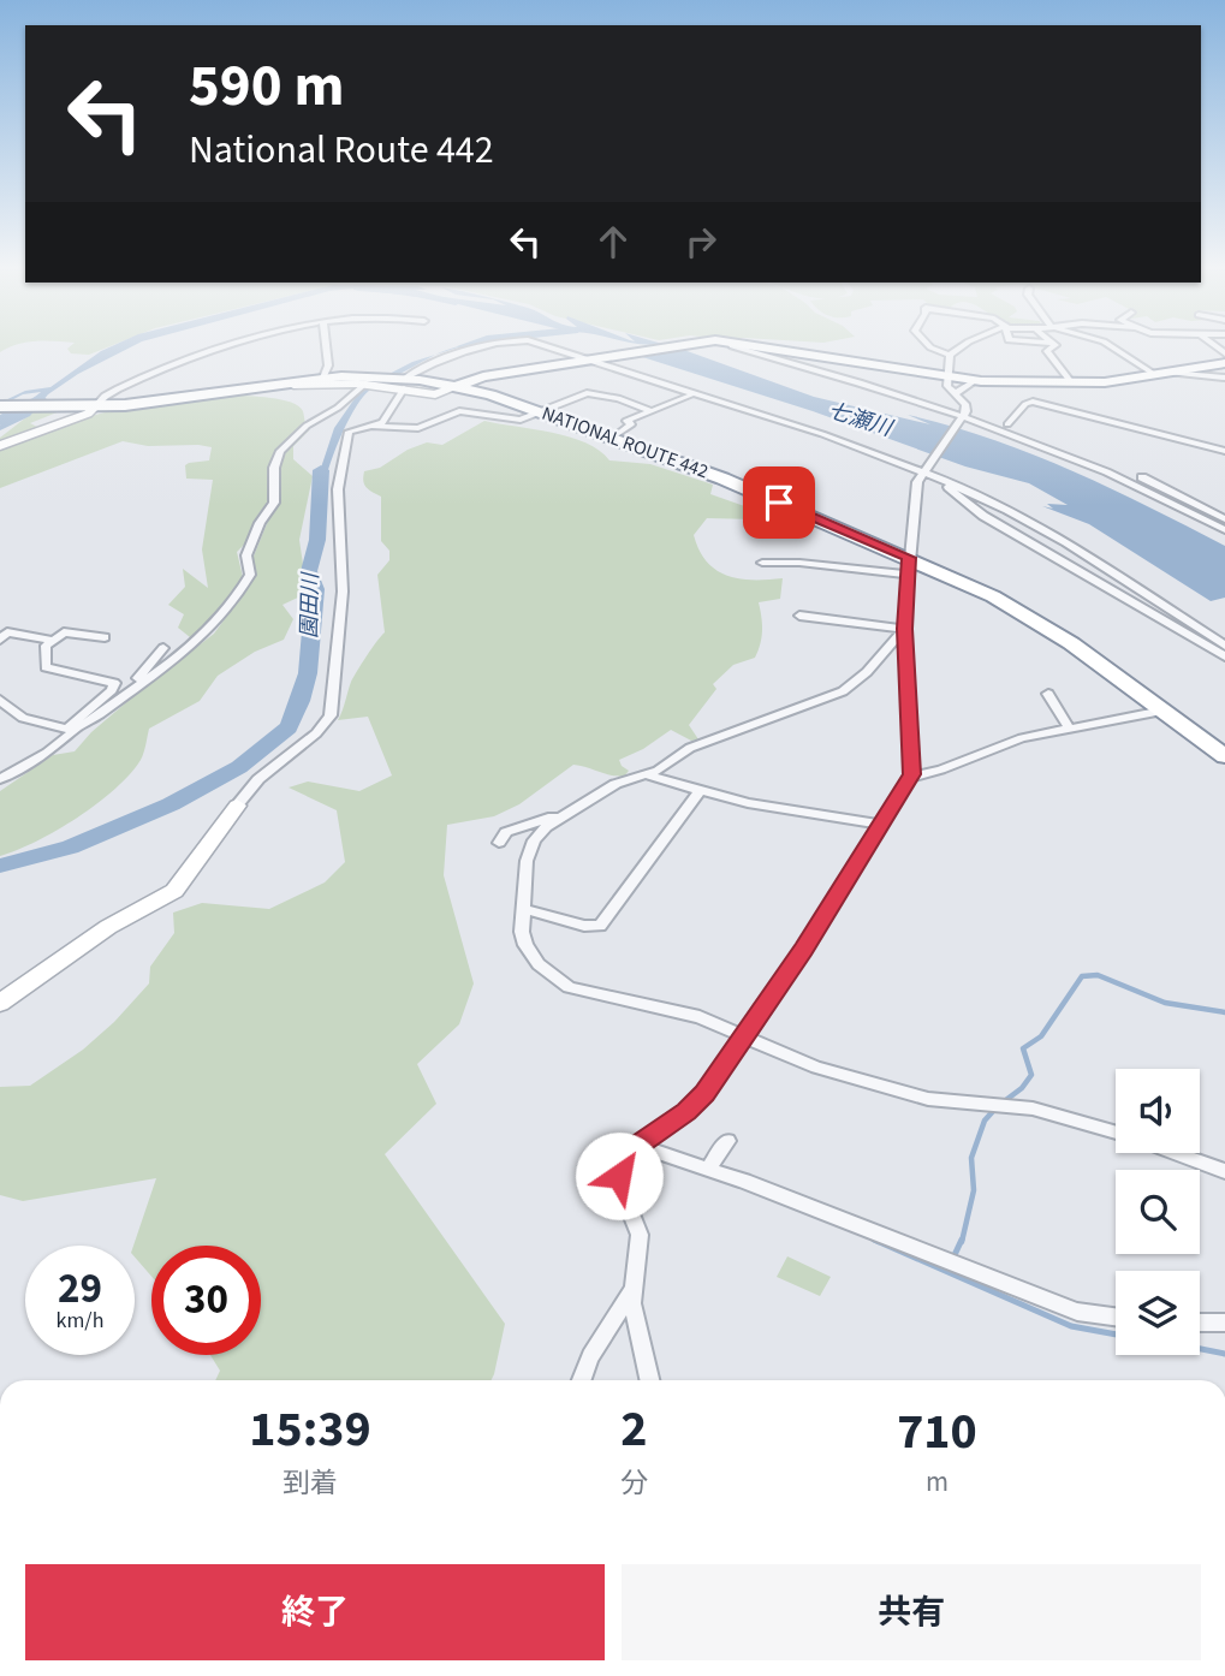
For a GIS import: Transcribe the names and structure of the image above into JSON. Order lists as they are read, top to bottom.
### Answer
{
  "streets": {
    "highway": ["NATIONAL ROUTE 442"]
  },
  "water": ["七瀬川", "園田川"],
  "page": {
    "turn": ["590 m", "National Route 442"],
    "speed": "29 km/h",
    "limit": "30",
    "eta": [
      "15:39",
      "到着",
      "2",
      "分",
      "710",
      "m"
    ],
    "buttons": ["終了", "共有"]
  }
}
